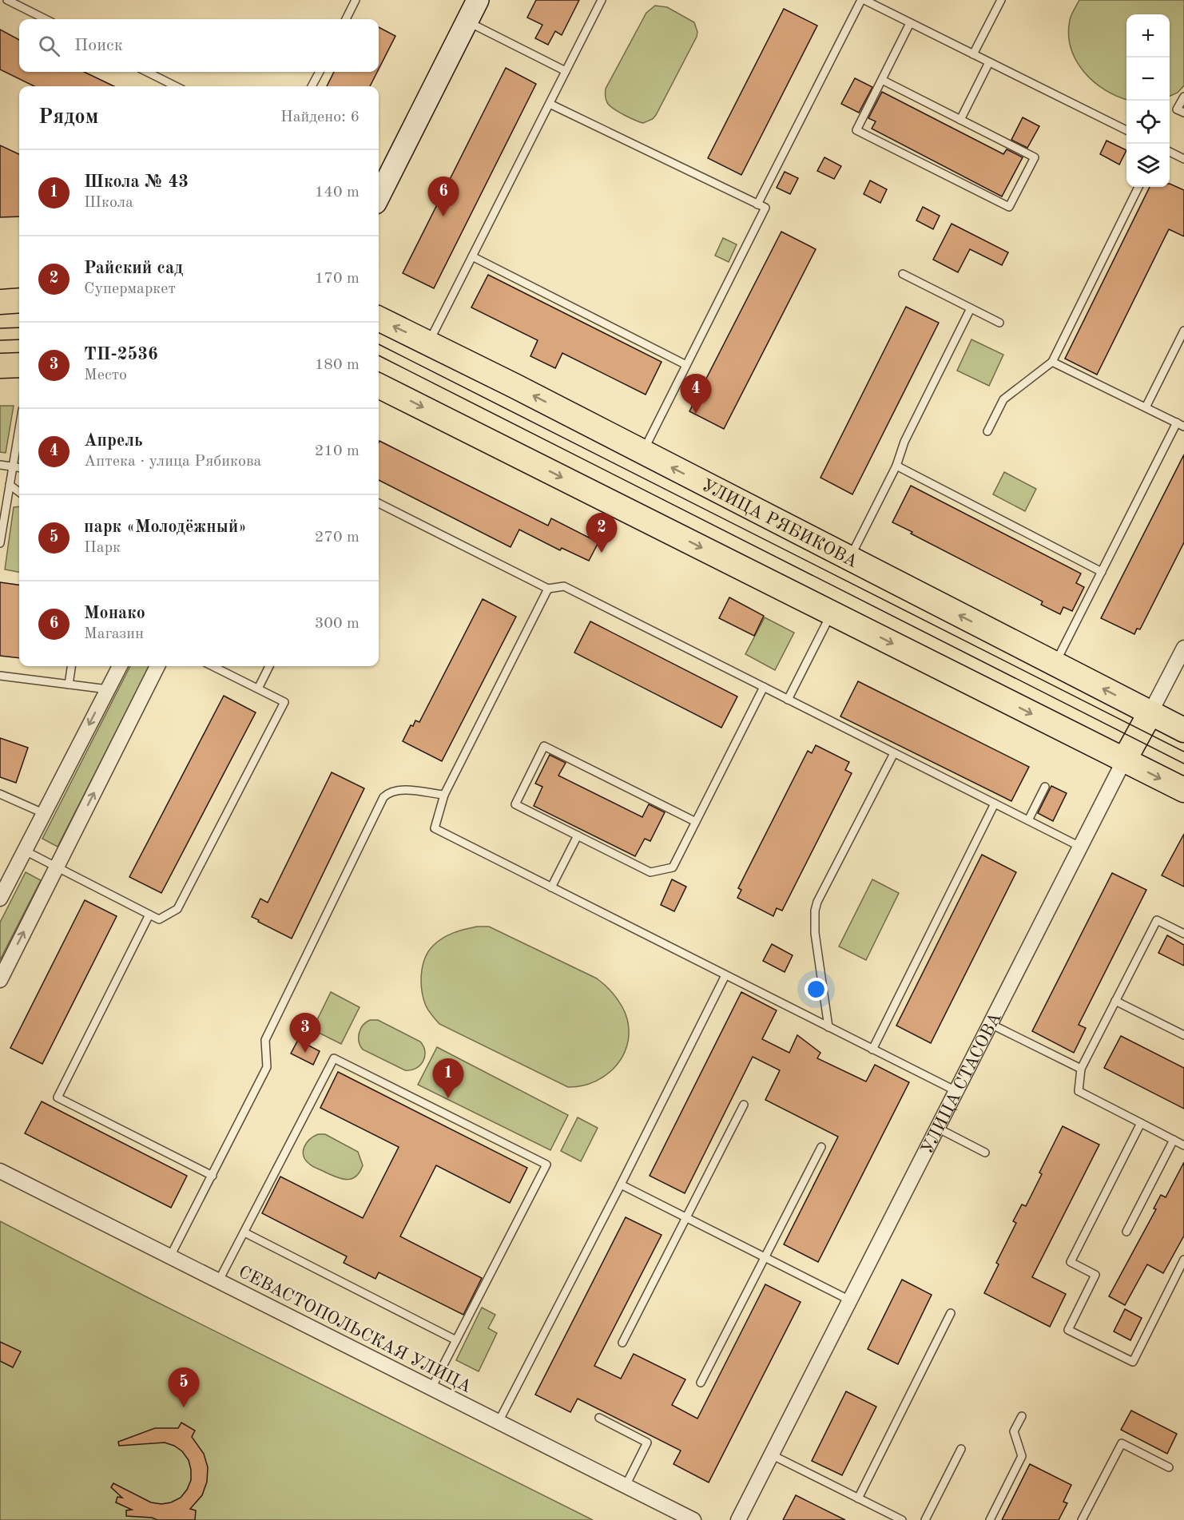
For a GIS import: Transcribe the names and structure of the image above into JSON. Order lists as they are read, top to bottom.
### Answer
{
  "streets": {
    "main road": ["УЛИЦА РЯБИКОВА", "УЛИЦА СТАСОВА"],
    "street": ["СЕВАСТОПОЛЬСКАЯ УЛИЦА"]
  },
  "crossings": [
    ["УЛИЦА РЯБИКОВА", "УЛИЦА СТАСОВА"]
  ],
  "page": {
    "map_buttons": ["+", "−"],
    "search": "Поиск",
    "heading": ["Рядом", "Найдено: 6"],
    "list": [
      {
        "mark": "1",
        "name": "Школа № 43",
        "note": "Школа",
        "value": "140 m"
      },
      {
        "mark": "2",
        "name": "Райский сад",
        "note": "Супермаркет",
        "value": "170 m"
      },
      {
        "mark": "3",
        "name": "ТП-2536",
        "note": "Место",
        "value": "180 m"
      },
      {
        "mark": "4",
        "name": "Апрель",
        "note": "Аптека · улица Рябикова",
        "value": "210 m"
      },
      {
        "mark": "5",
        "name": "парк «Молодёжный»",
        "note": "Парк",
        "value": "270 m"
      },
      {
        "mark": "6",
        "name": "Монако",
        "note": "Магазин",
        "value": "300 m"
      }
    ],
    "pins": [
      "6",
      "4",
      "2",
      "3",
      "1",
      "5"
    ]
  }
}
